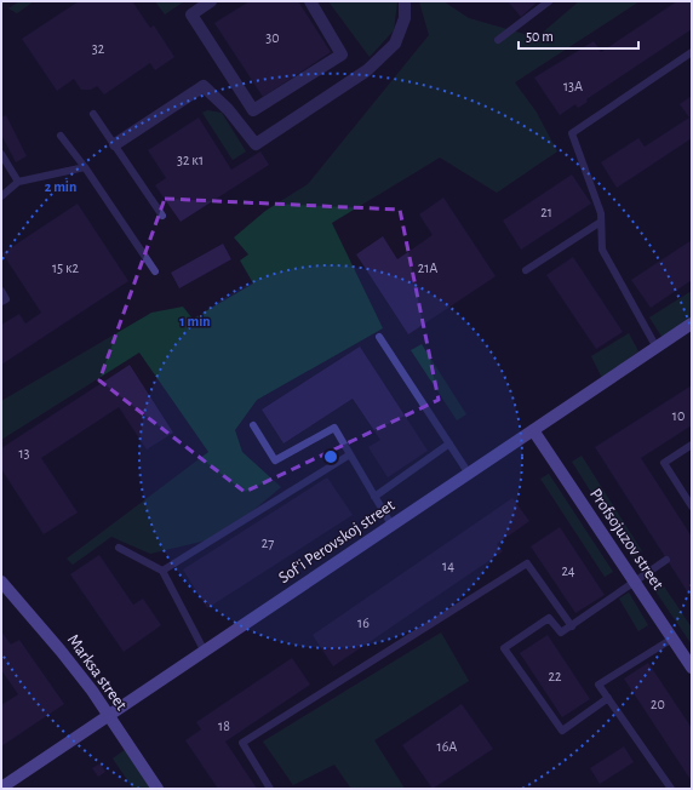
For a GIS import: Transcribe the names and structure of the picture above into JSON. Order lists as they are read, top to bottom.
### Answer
{
  "streets": {
    "street": ["Profsojuzov street", "Sof'i Perovskoj street", "Marksa street"]
  },
  "crossings": [
    ["Profsojuzov street", "Sof'i Perovskoj street"],
    ["Sof'i Perovskoj street", "Marksa street"]
  ],
  "house_numbers": [
    "30",
    "32",
    "13А",
    "32 к1",
    "21",
    "15 к2",
    "21А",
    "10",
    "13",
    "27",
    "14",
    "24",
    "16",
    "22",
    "20",
    "18",
    "16А"
  ],
  "scale_bar": "50 m",
  "rings": ["2 min", "1 min"]
}
